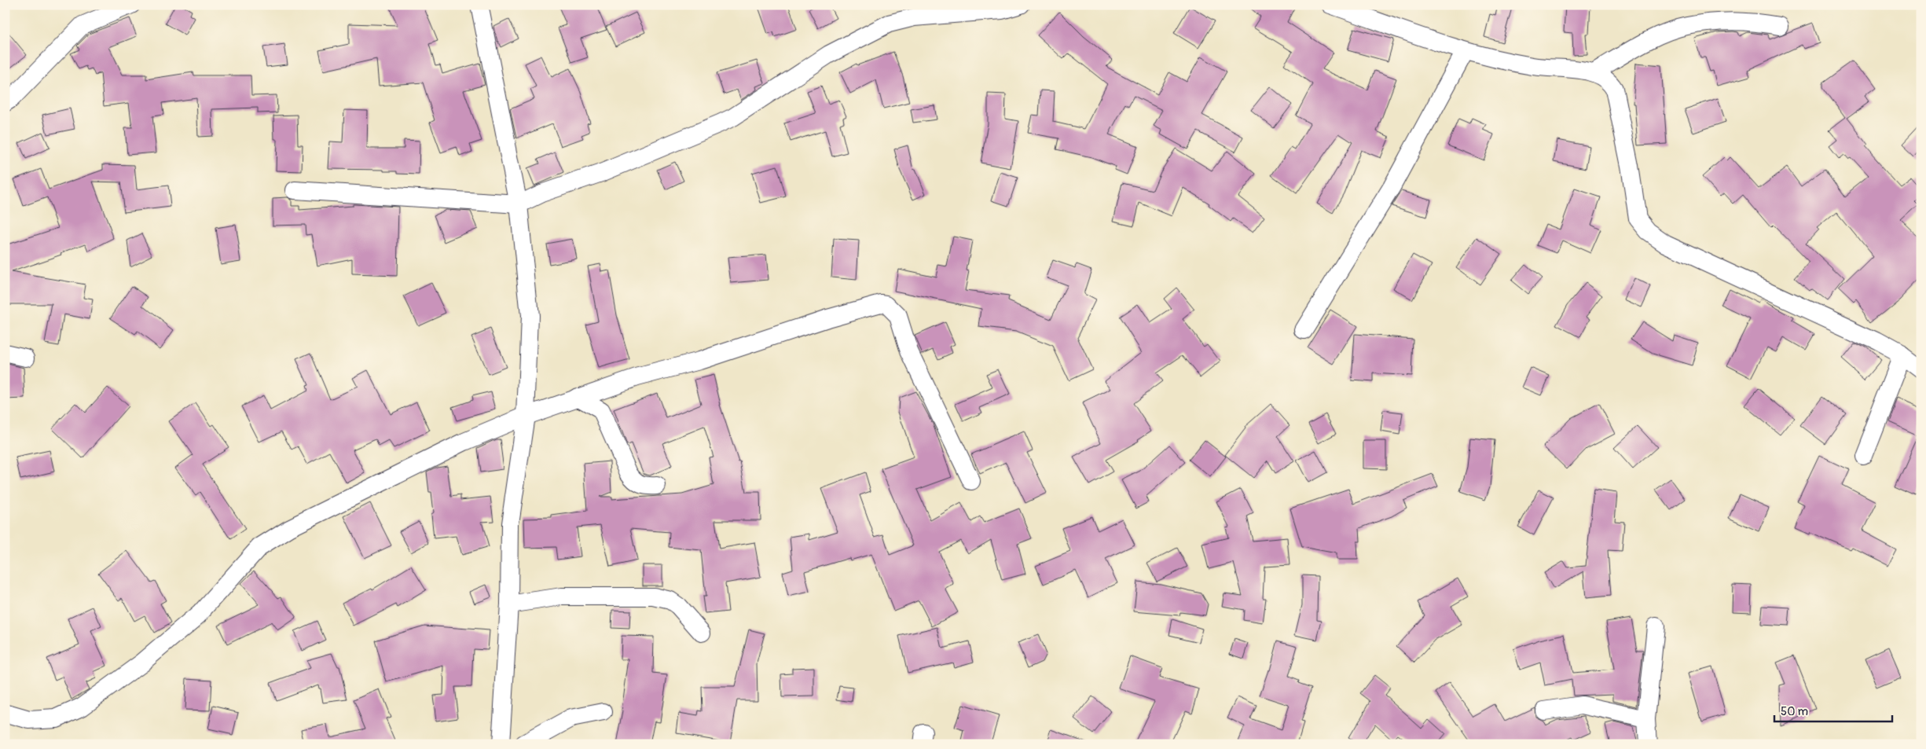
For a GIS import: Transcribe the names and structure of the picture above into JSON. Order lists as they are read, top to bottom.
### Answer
{
  "scale_bar": "50 m"
}
